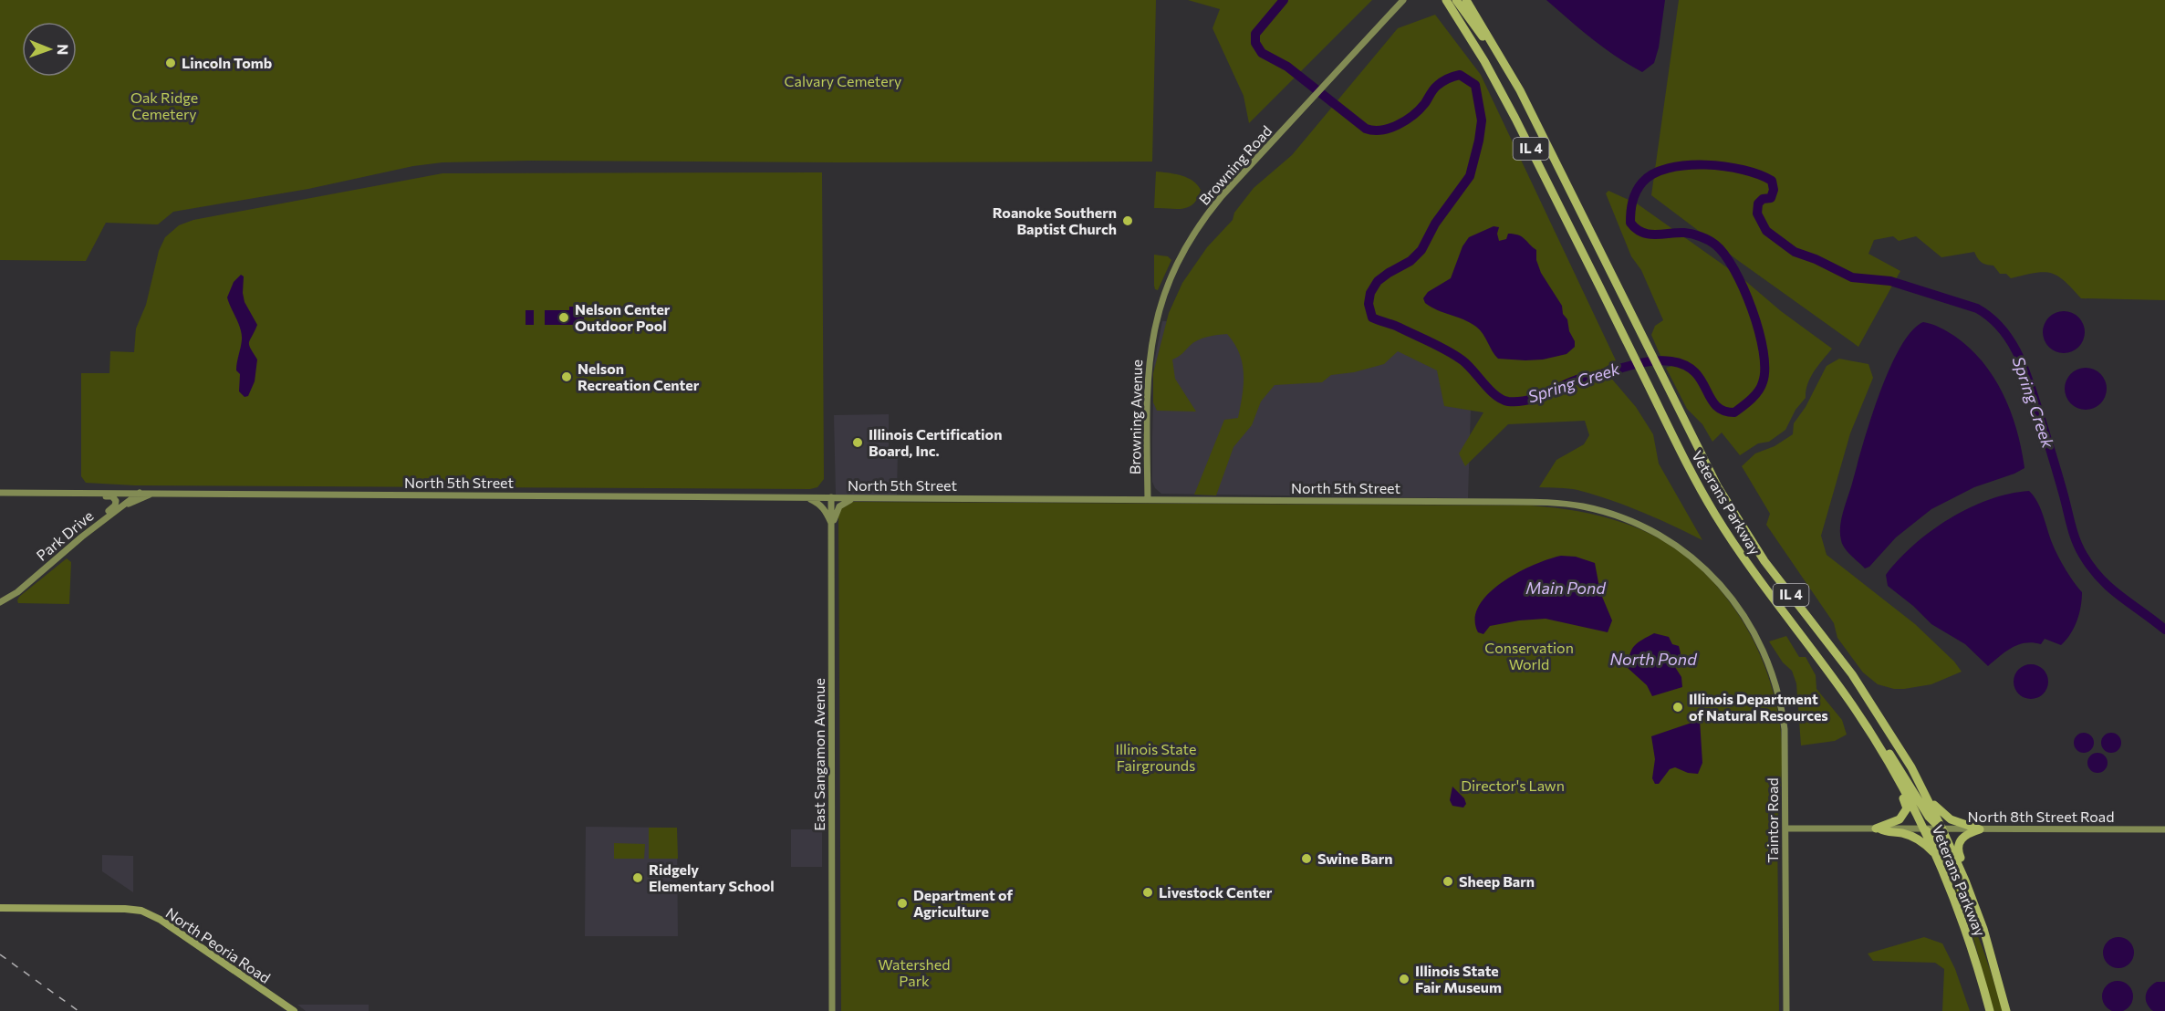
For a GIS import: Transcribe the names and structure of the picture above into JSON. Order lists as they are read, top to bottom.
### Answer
{
  "streets": {
    "highway": ["IL 4", "Veterans Parkway"],
    "main road": [
      "Browning Road",
      "Browning Avenue",
      "North 5th Street",
      "Park Drive",
      "East Sangamon Avenue",
      "North 8th Street Road",
      "Taintor Road",
      "North Peoria Road"
    ]
  },
  "crossings": [
    ["Browning Road", "Browning Avenue"],
    ["Browning Avenue", "North 5th Street"],
    ["North 5th Street", "Park Drive"],
    ["North 5th Street", "East Sangamon Avenue"],
    ["North 5th Street", "Taintor Road"],
    ["Veterans Parkway", "North 8th Street Road"],
    ["North 8th Street Road", "Taintor Road"]
  ],
  "water": ["Spring Creek", "Main Pond", "North Pond"],
  "parks": [
    "Calvary Cemetery",
    "Oak Ridge Cemetery",
    "Conservation World",
    "Illinois State Fairgrounds",
    "Director's Lawn",
    "Watershed Park"
  ],
  "places": [
    "Lincoln Tomb",
    "Roanoke Southern Baptist Church",
    "Nelson Center Outdoor Pool",
    "Nelson Recreation Center",
    "Illinois Certification Board, Inc.",
    "Illinois Department of Natural Resources",
    "Swine Barn",
    "Ridgely Elementary School",
    "Sheep Barn",
    "Livestock Center",
    "Department of Agriculture",
    "Illinois State Fair Museum"
  ],
  "north": "right"
}
